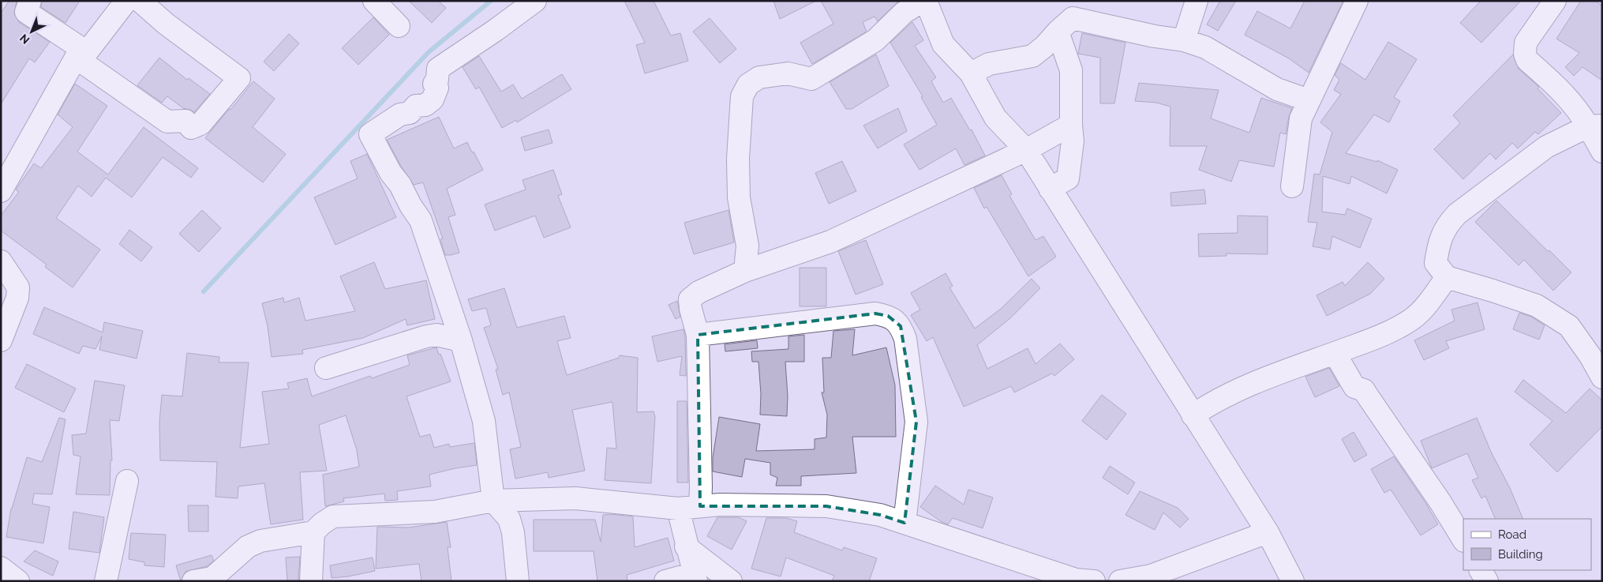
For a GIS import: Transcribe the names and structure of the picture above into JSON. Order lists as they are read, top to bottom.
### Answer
{
  "legend": ["Road", "Building"],
  "north": "bottom left"
}
